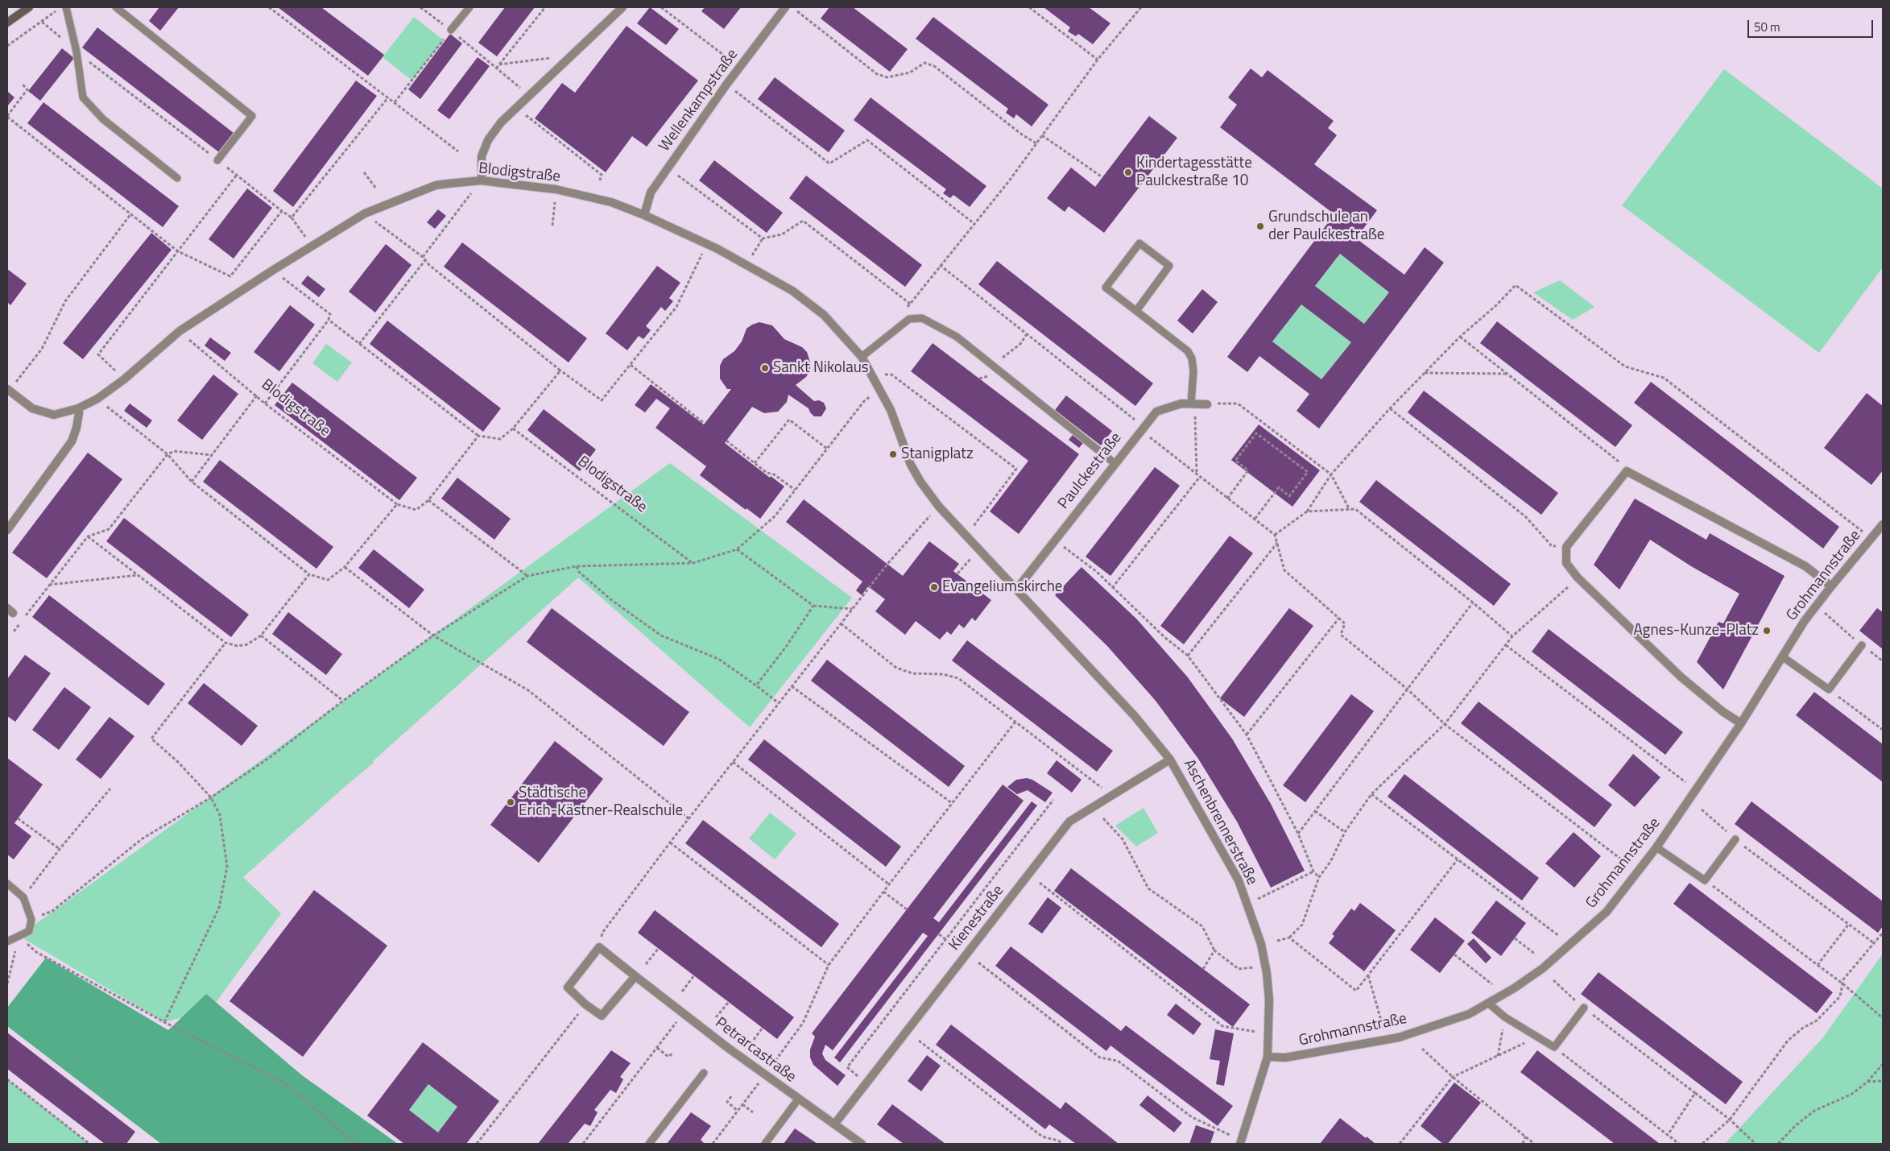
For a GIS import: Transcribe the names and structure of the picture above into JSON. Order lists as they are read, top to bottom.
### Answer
{
  "streets": {
    "street": [
      "Wellenkampstraße",
      "Blodigstraße",
      "Paulckestraße",
      "Grohmannstraße",
      "Aschenbrennerstraße",
      "Kienestraße",
      "Petrarcastraße"
    ]
  },
  "crossings": [
    ["Wellenkampstraße", "Blodigstraße"],
    ["Paulckestraße", "Aschenbrennerstraße"],
    ["Grohmannstraße", "Aschenbrennerstraße"],
    ["Aschenbrennerstraße", "Kienestraße"],
    ["Kienestraße", "Petrarcastraße"]
  ],
  "places": [
    "Kindertagesstätte Paulckestraße 10",
    "Grundschule an der Paulckestraße",
    "Sankt Nikolaus",
    "Stanigplatz",
    "Evangeliumskirche",
    "Agnes-Kunze-Platz",
    "Städtische Erich-Kästner-Realschule"
  ],
  "scale_bar": "50 m"
}
